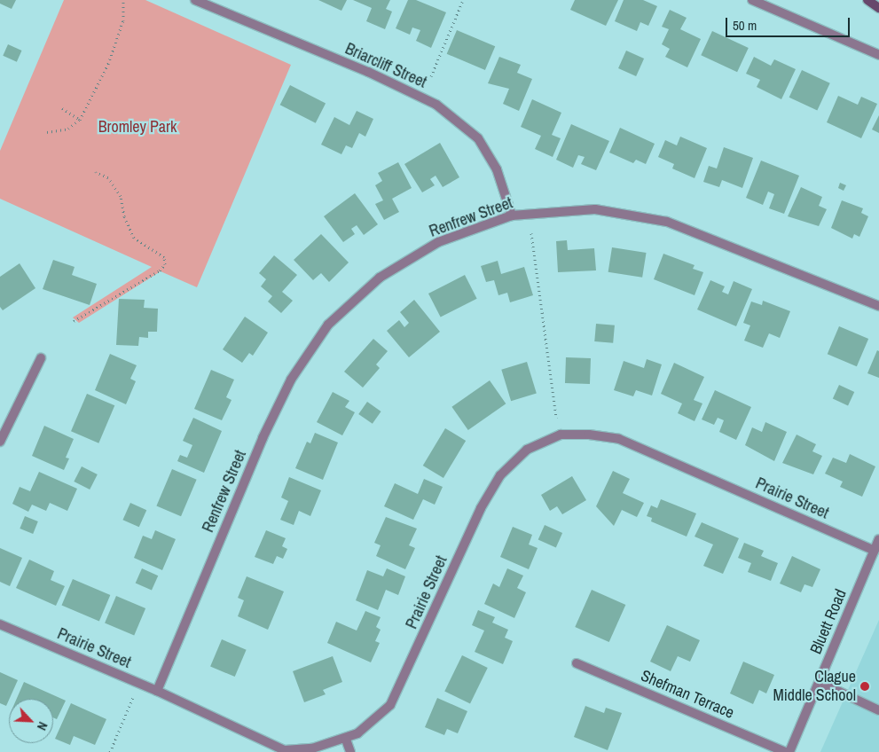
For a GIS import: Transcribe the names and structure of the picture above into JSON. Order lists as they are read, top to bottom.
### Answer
{
  "streets": {
    "street": [
      "Briarcliff Street",
      "Renfrew Street",
      "Prairie Street",
      "Bluett Road",
      "Shefman Terrace"
    ]
  },
  "crossings": [
    ["Briarcliff Street", "Renfrew Street"],
    ["Renfrew Street", "Prairie Street"],
    ["Prairie Street", "Bluett Road"],
    ["Bluett Road", "Shefman Terrace"]
  ],
  "parks": ["Bromley Park"],
  "places": ["Clague Middle School"],
  "scale_bar": "50 m",
  "north": "bottom right"
}
